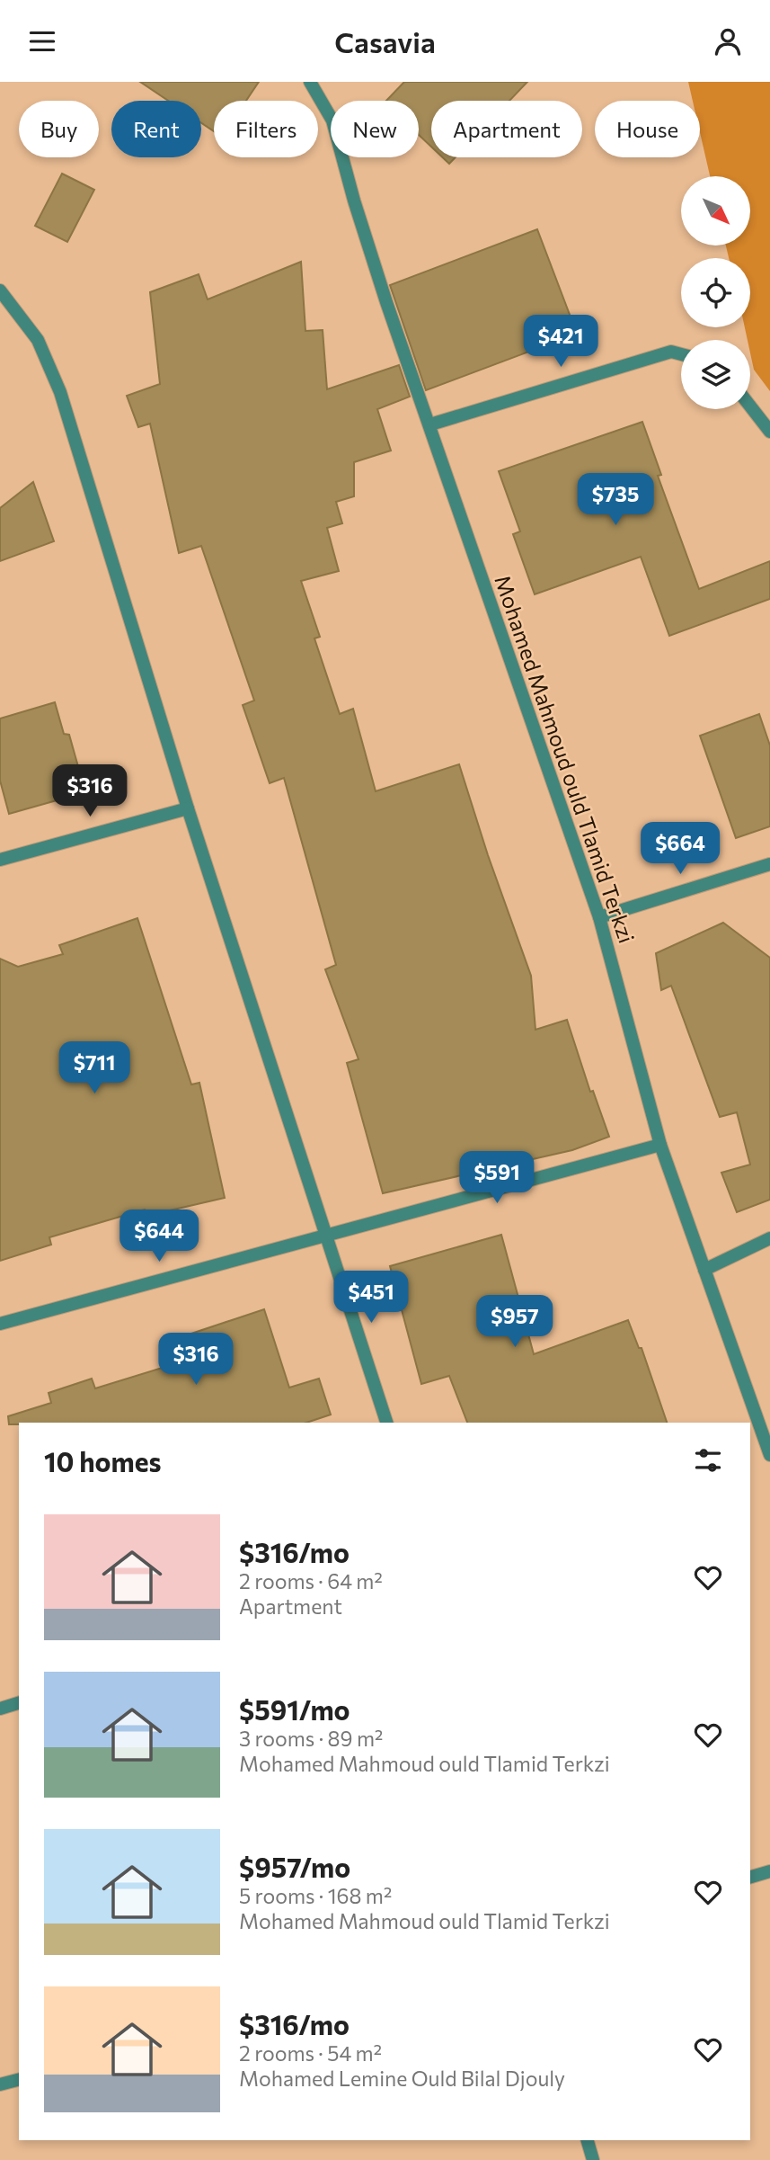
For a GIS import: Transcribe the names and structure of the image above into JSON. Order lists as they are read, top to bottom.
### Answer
{
  "streets": {
    "street": ["Mohamed Mahmoud ould Tlamid Terkzi"]
  },
  "north": "bottom right",
  "page": {
    "header": "Casavia",
    "chip": [
      "Buy",
      "Rent",
      "Filters",
      "New",
      "Apartment",
      "House"
    ],
    "price": [
      "$421",
      "$735",
      "$316",
      "$664",
      "$711",
      "$591",
      "$644",
      "$451",
      "$957",
      "$316"
    ],
    "heading": "10 homes",
    "list": [
      {
        "name": "$316/mo",
        "note": "2 rooms · 64 m² · Apartment"
      },
      {
        "name": "$591/mo",
        "note": "3 rooms · 89 m² · Mohamed Mahmoud ould Tlamid Terkzi"
      },
      {
        "name": "$957/mo",
        "note": "5 rooms · 168 m² · Mohamed Mahmoud ould Tlamid Terkzi"
      },
      {
        "name": "$316/mo",
        "note": "2 rooms · 54 m² · Mohamed Lemine Ould Bilal Djouly"
      }
    ]
  }
}
